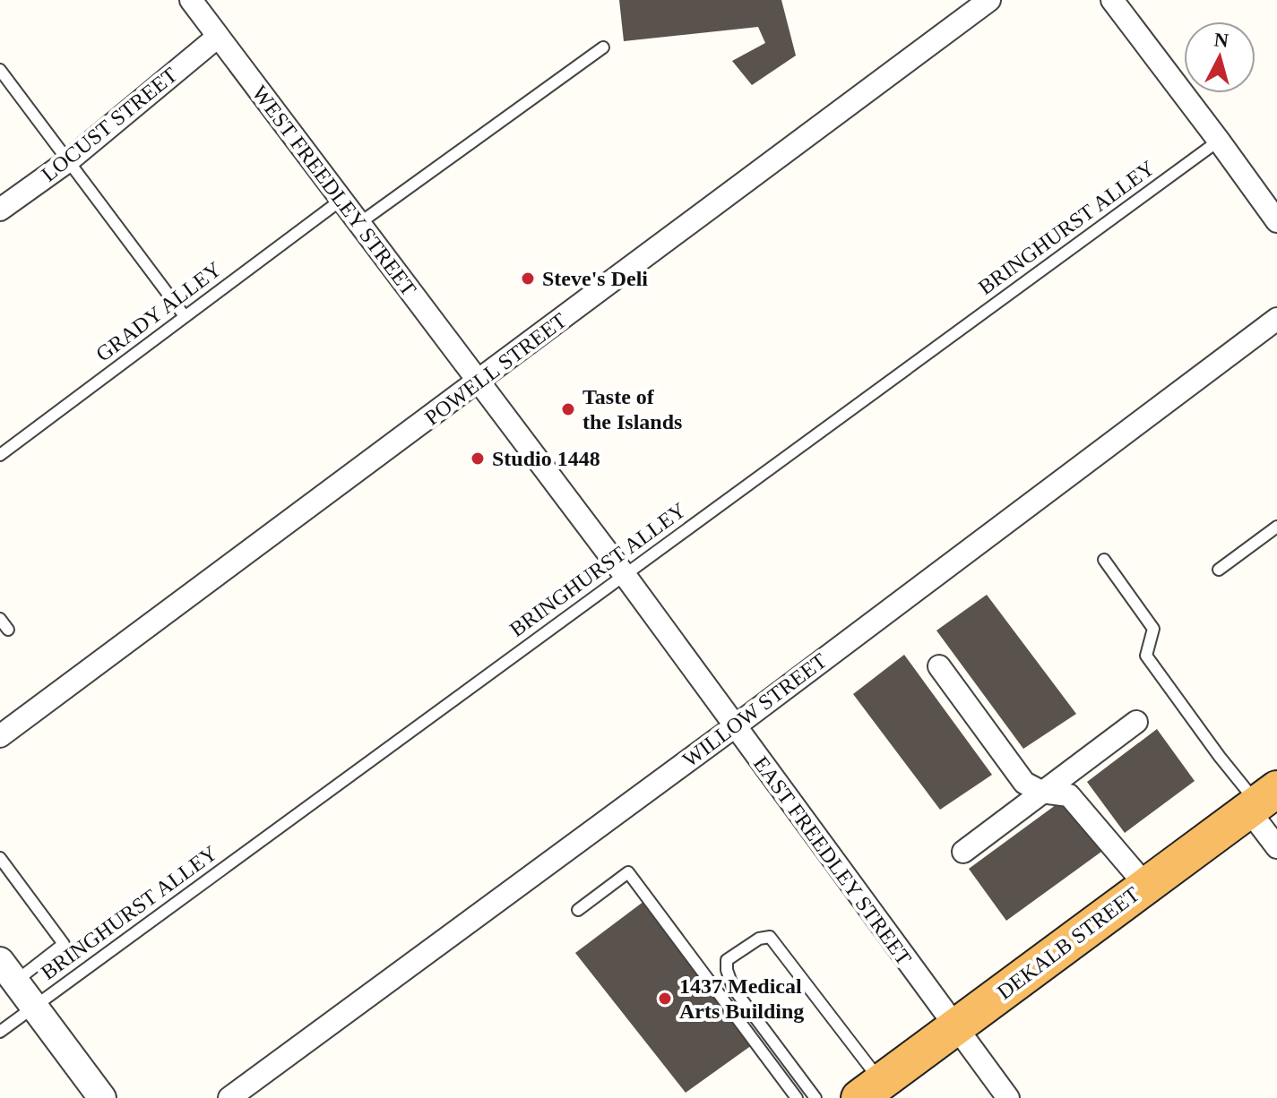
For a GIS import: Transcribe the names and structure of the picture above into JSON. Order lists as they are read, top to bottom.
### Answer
{
  "streets": {
    "highway": ["DEKALB STREET"],
    "street": [
      "LOCUST STREET",
      "WEST FREEDLEY STREET",
      "POWELL STREET",
      "WILLOW STREET",
      "EAST FREEDLEY STREET"
    ],
    "lane": ["BRINGHURST ALLEY", "GRADY ALLEY"]
  },
  "crossings": [
    ["LOCUST STREET", "WEST FREEDLEY STREET"],
    ["WEST FREEDLEY STREET", "GRADY ALLEY"],
    ["WEST FREEDLEY STREET", "POWELL STREET"],
    ["WEST FREEDLEY STREET", "EAST FREEDLEY STREET"],
    ["BRINGHURST ALLEY", "EAST FREEDLEY STREET"],
    ["POWELL STREET", "EAST FREEDLEY STREET"],
    ["WILLOW STREET", "EAST FREEDLEY STREET"],
    ["EAST FREEDLEY STREET", "DEKALB STREET"]
  ],
  "places": [
    "Steve's Deli",
    "Taste of the Islands",
    "Studio 1448",
    "1437 Medical Arts Building"
  ],
  "north": "top"
}
